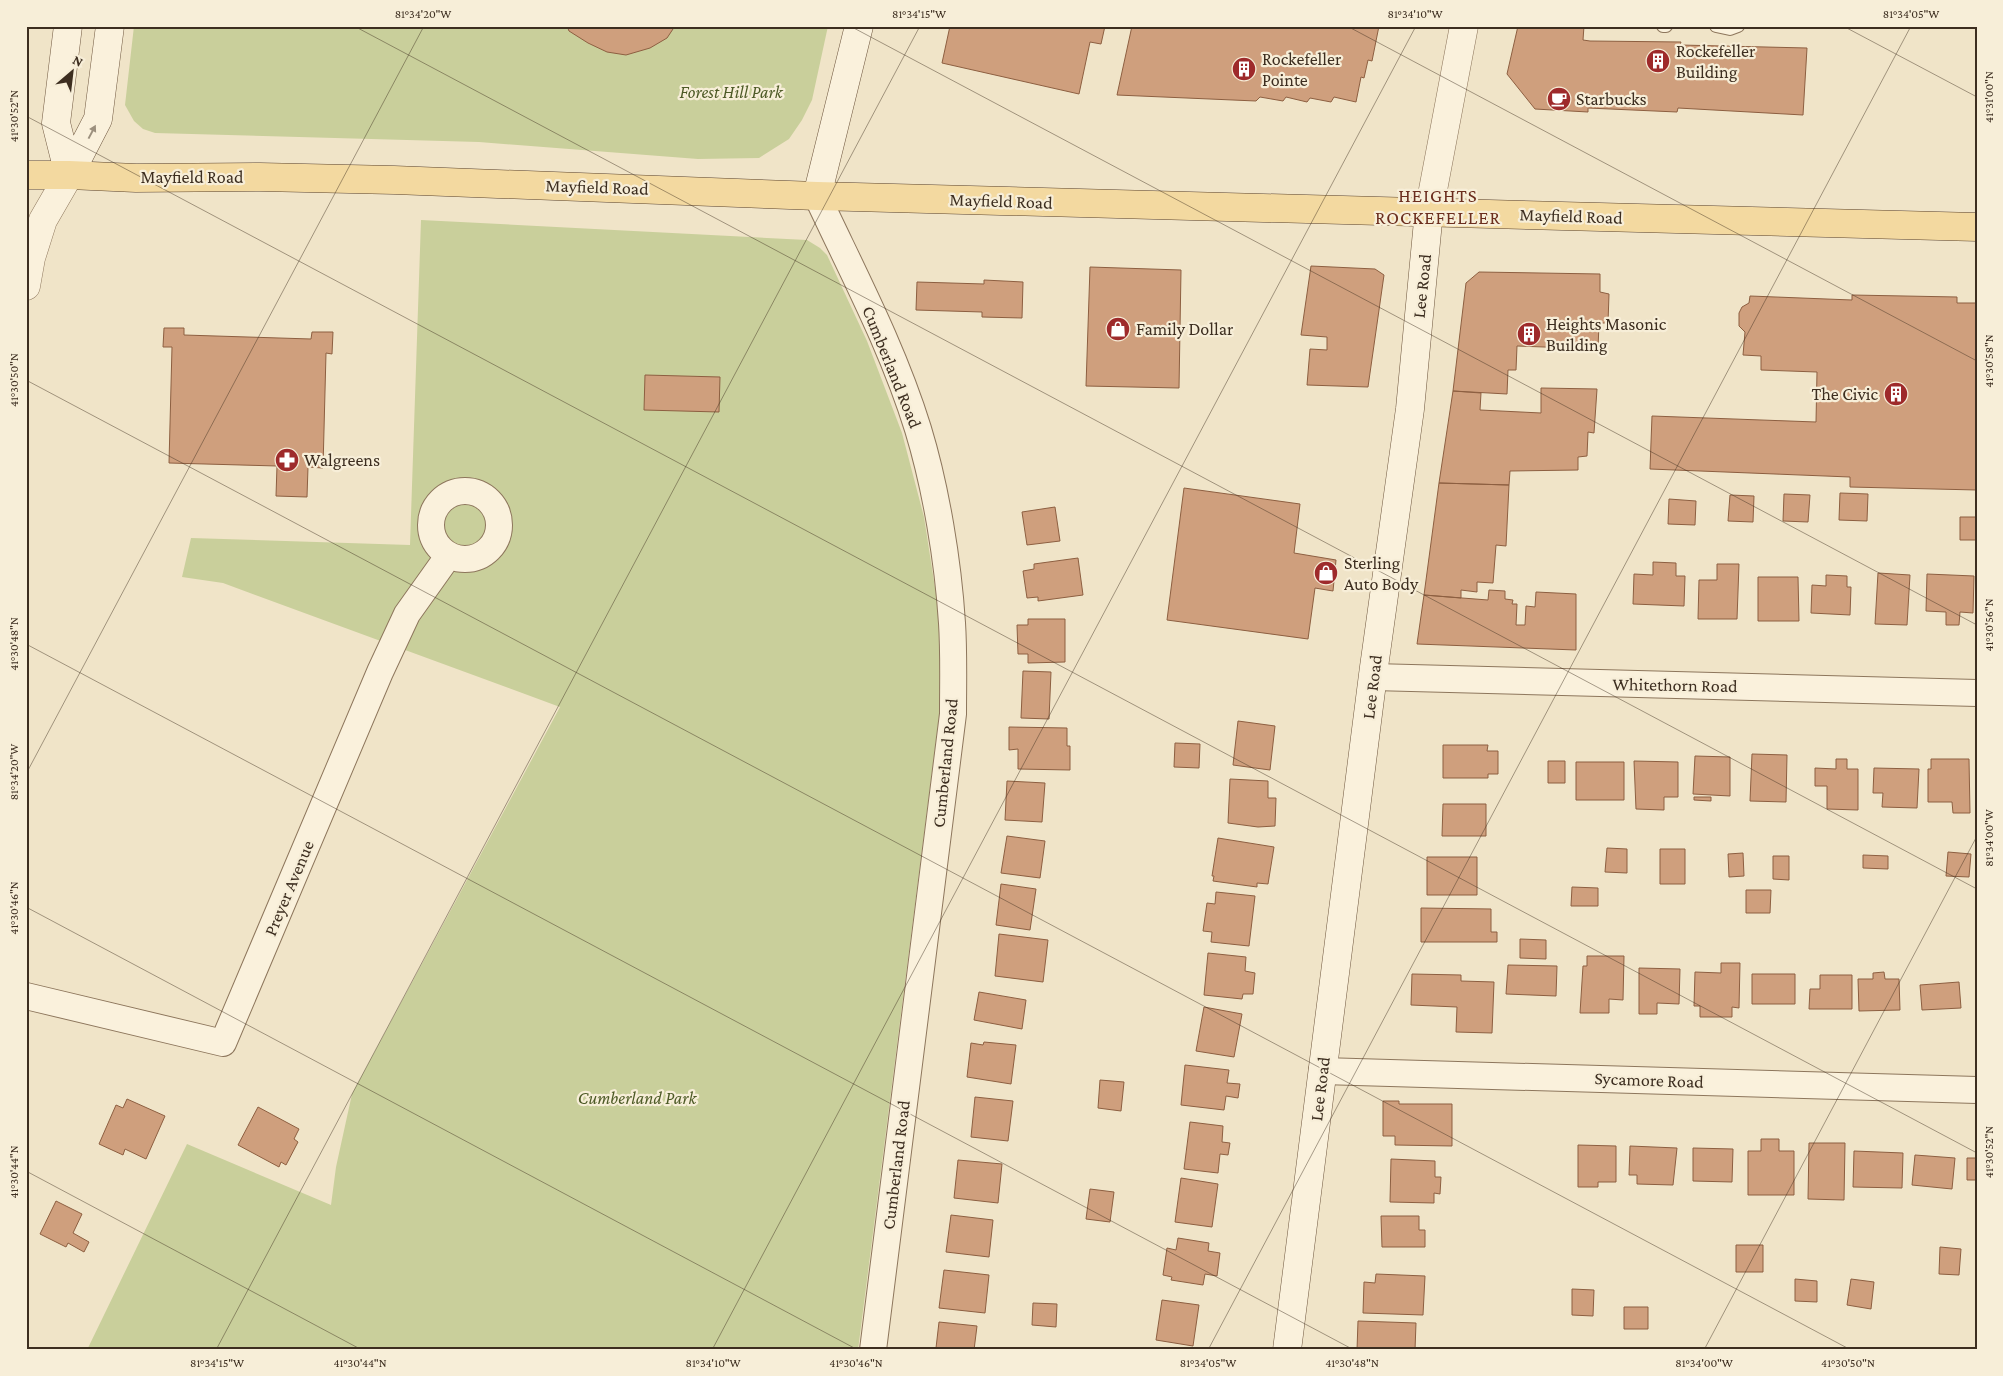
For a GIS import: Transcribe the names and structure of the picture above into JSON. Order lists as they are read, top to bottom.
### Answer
{
  "streets": {
    "main road": ["Mayfield Road", "Lee Road"],
    "street": [
      "Cumberland Road",
      "Whitethorn Road",
      "Preyer Avenue",
      "Sycamore Road"
    ]
  },
  "crossings": [
    ["Mayfield Road", "Lee Road"],
    ["Mayfield Road", "Cumberland Road"],
    ["Lee Road", "Whitethorn Road"],
    ["Lee Road", "Sycamore Road"]
  ],
  "districts": ["HEIGHTS ROCKEFELLER"],
  "parks": ["Forest Hill Park", "Cumberland Park"],
  "places": {
    "building": [
      "Rockefeller Building",
      "Rockefeller Pointe",
      "Heights Masonic Building",
      "The Civic"
    ],
    "cafe": ["Starbucks"],
    "shop": ["Family Dollar", "Sterling Auto Body"],
    "pharmacy": ["Walgreens"]
  },
  "north": "top right",
  "coordinates": [
    "81°34'20\"W",
    "81°34'15\"W",
    "81°34'10\"W",
    "81°34'05\"W",
    "41°31'00\"N",
    "41°30'52\"N",
    "41°30'58\"N",
    "41°30'50\"N",
    "41°30'56\"N",
    "41°30'48\"N",
    "81°34'00\"W",
    "41°30'46\"N",
    "41°30'44\"N"
  ]
}
